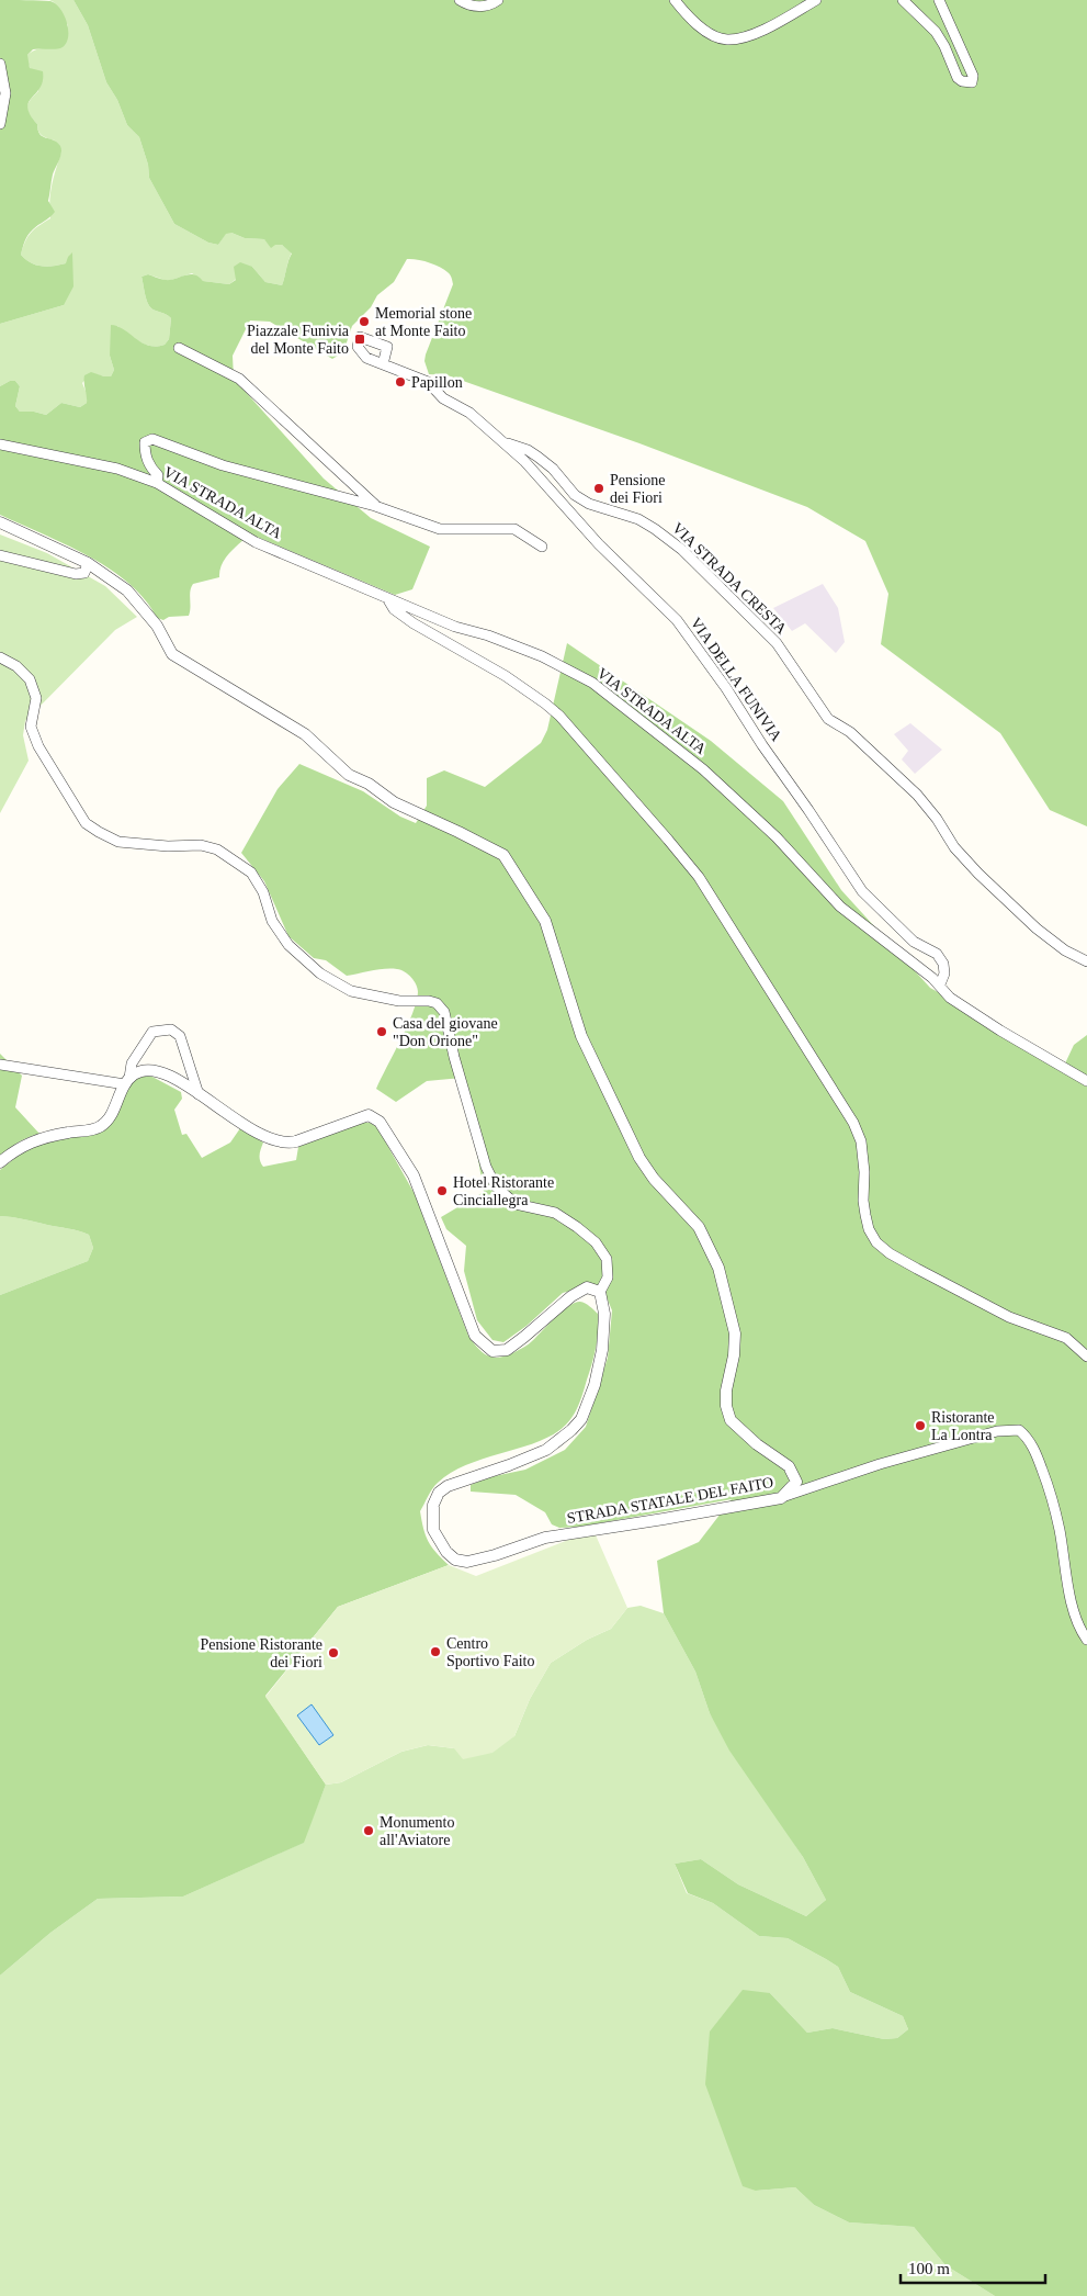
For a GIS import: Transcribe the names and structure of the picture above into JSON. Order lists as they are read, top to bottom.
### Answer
{
  "streets": {
    "street": [
      "VIA STRADA ALTA",
      "VIA STRADA CRESTA",
      "VIA DELLA FUNIVIA",
      "STRADA STATALE DEL FAITO"
    ]
  },
  "crossings": [
    ["VIA STRADA ALTA", "VIA DELLA FUNIVIA"],
    ["VIA STRADA CRESTA", "VIA DELLA FUNIVIA"]
  ],
  "places": {
    "other": [
      "Memorial stone at Monte Faito",
      "Papillon",
      "Pensione dei Fiori",
      "Casa del giovane \"Don Orione\"",
      "Hotel Ristorante Cinciallegra",
      "Ristorante La Lontra",
      "Centro Sportivo Faito",
      "Pensione Ristorante dei Fiori",
      "Monumento all'Aviatore"
    ],
    "transit": ["Piazzale Funivia del Monte Faito"]
  },
  "scale_bar": "100 m"
}
